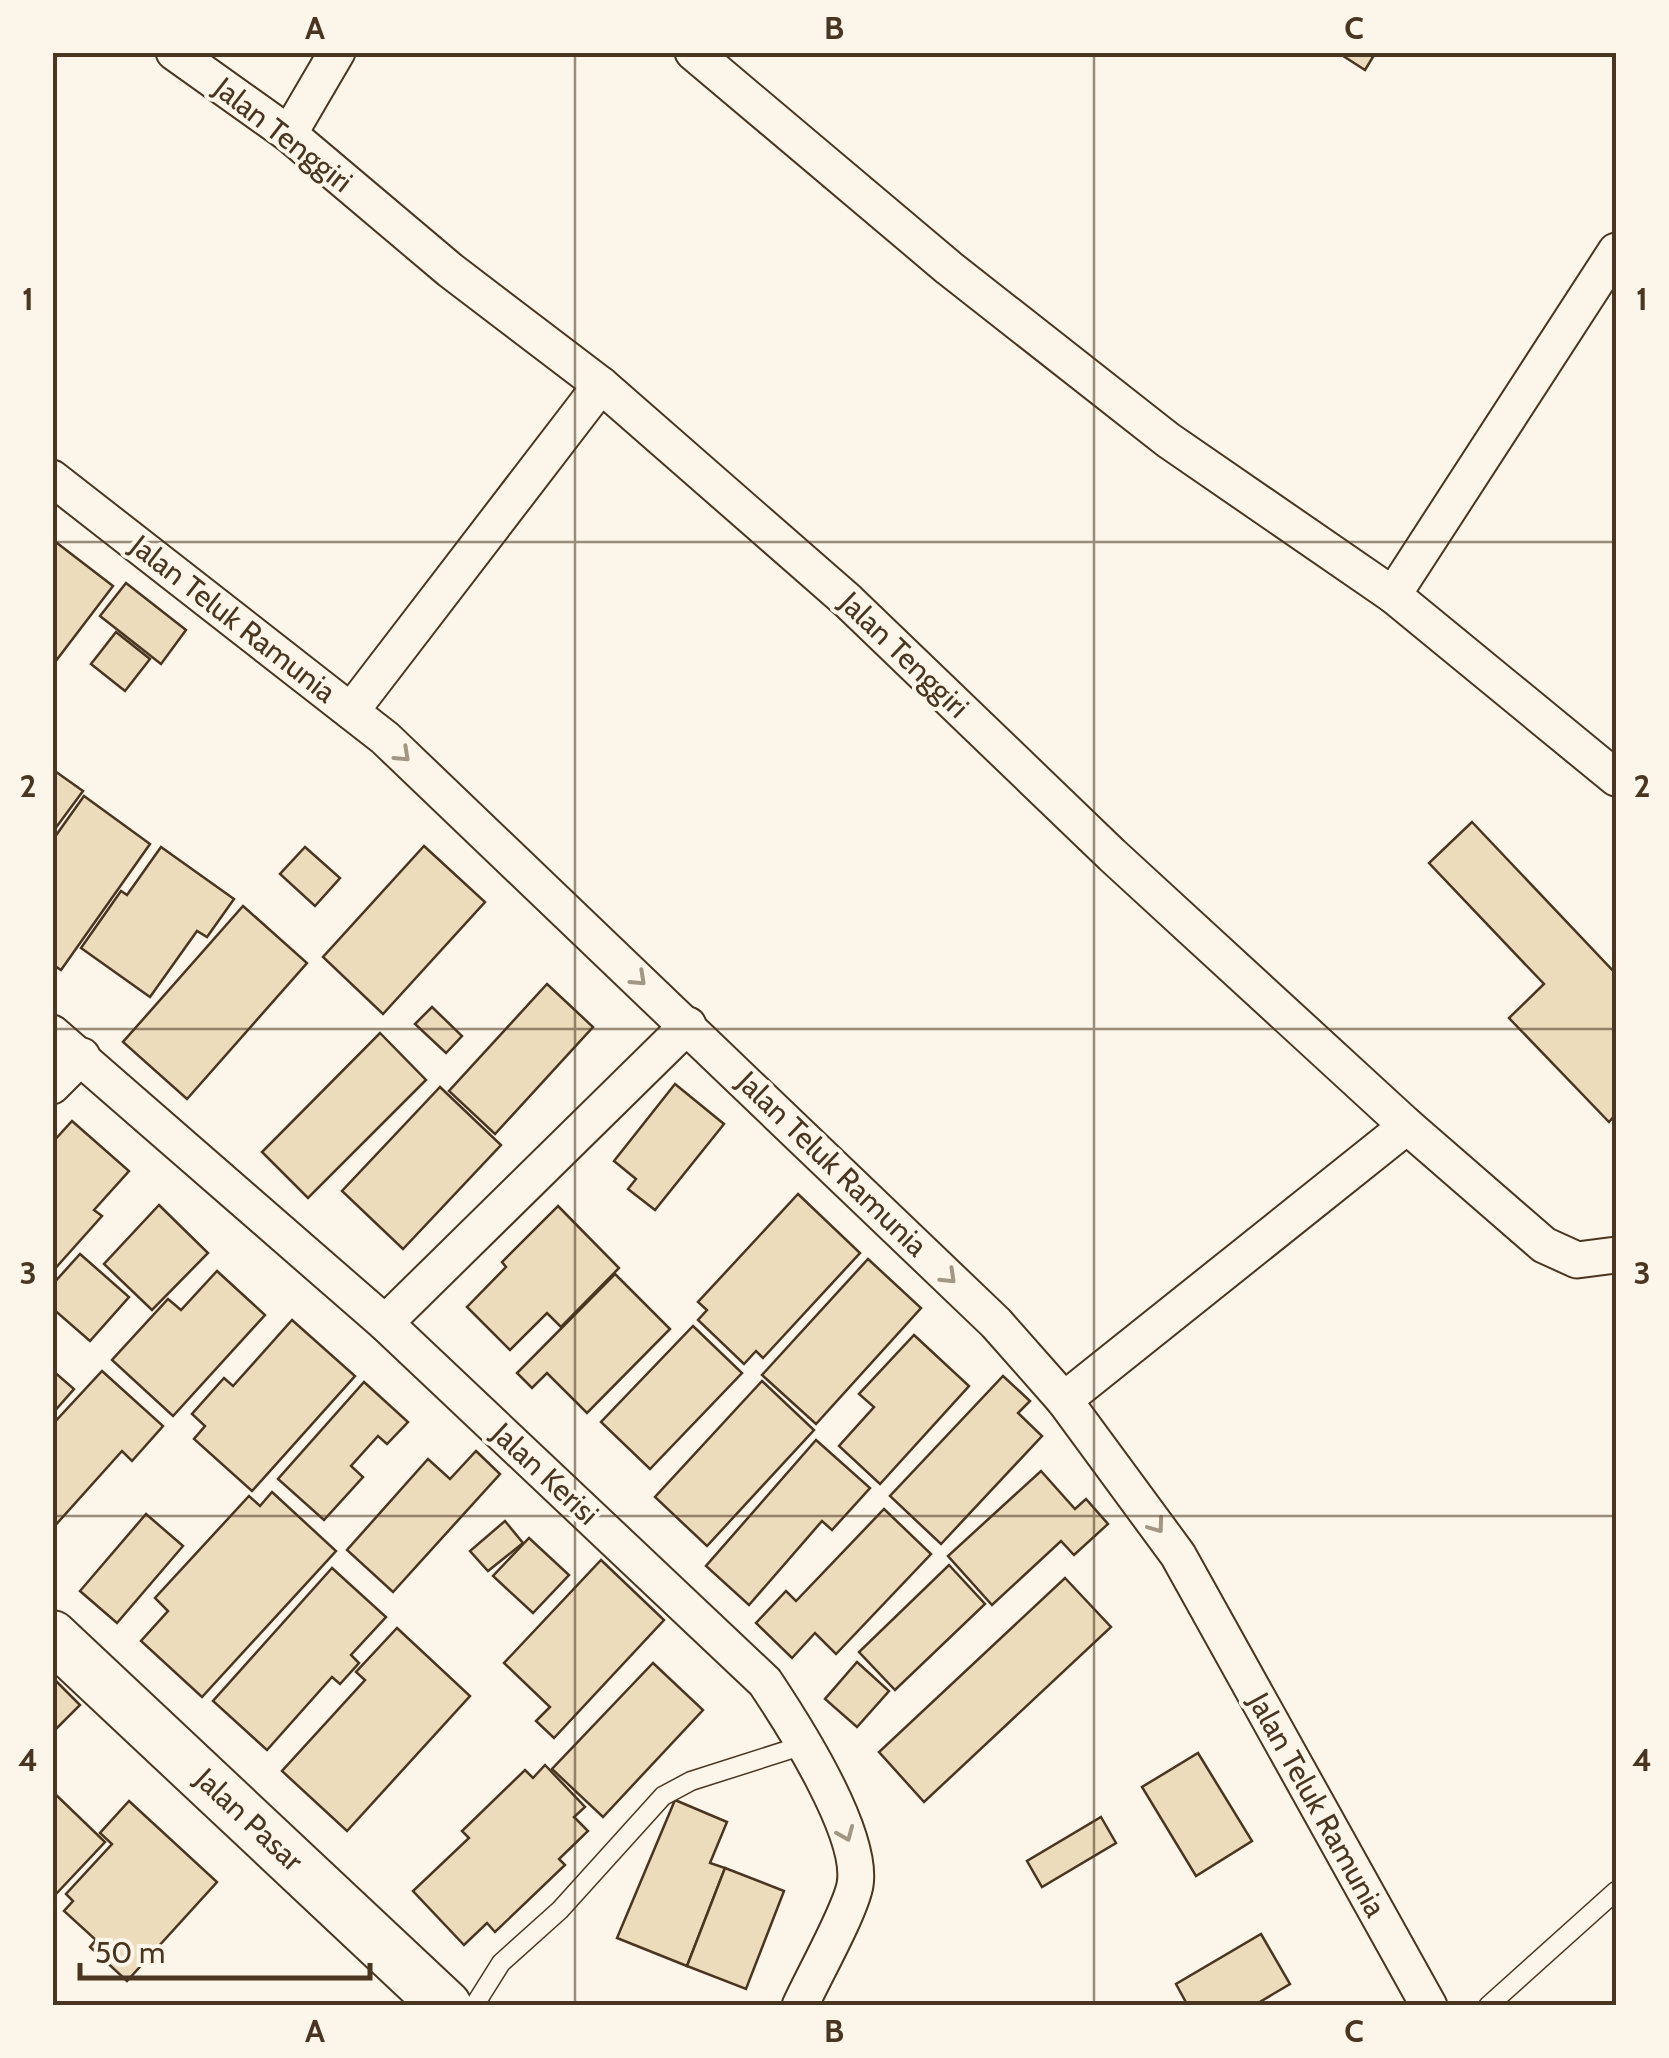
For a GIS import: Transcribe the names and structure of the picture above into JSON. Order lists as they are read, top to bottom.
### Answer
{
  "streets": {
    "main road": ["Jalan Pasar"],
    "street": ["Jalan Tenggiri", "Jalan Teluk Ramunia", "Jalan Kerisi"]
  },
  "one_way": ["Jalan Teluk Ramunia"],
  "scale_bar": "50 m",
  "grid": {
    "columns": ["A", "B", "C"],
    "rows": [
      "1",
      "2",
      "3",
      "4"
    ]
  }
}
